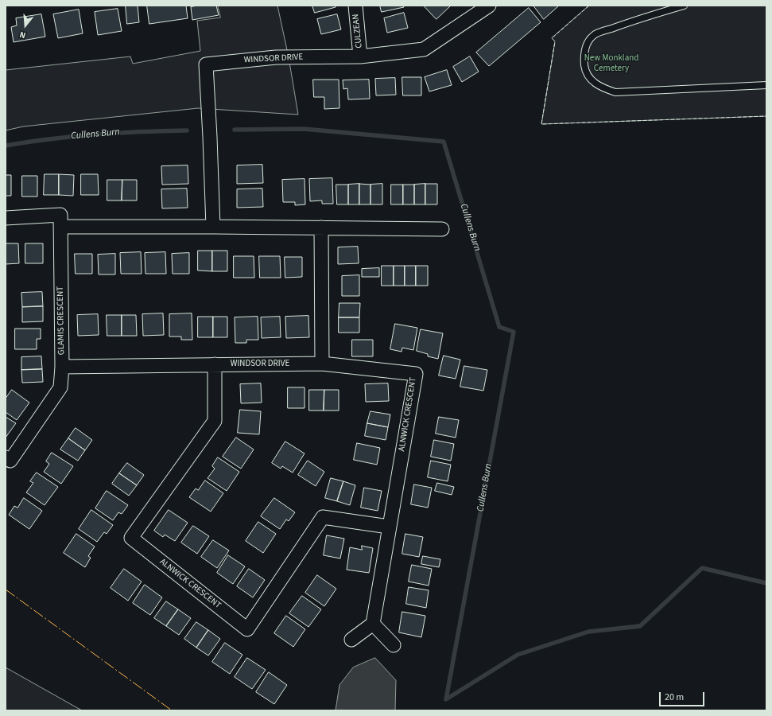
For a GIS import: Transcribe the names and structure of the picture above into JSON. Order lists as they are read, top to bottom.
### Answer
{
  "streets": {
    "street": [
      "CULZEAN",
      "WINDSOR DRIVE",
      "GLAMIS CRESCENT",
      "ALNWICK CRESCENT"
    ]
  },
  "crossings": [
    ["CULZEAN", "WINDSOR DRIVE"],
    ["WINDSOR DRIVE", "GLAMIS CRESCENT"],
    ["WINDSOR DRIVE", "ALNWICK CRESCENT"]
  ],
  "water": ["Cullens Burn"],
  "parks": ["New Monkland Cemetery"],
  "scale_bar": "20 m",
  "north": "bottom"
}
